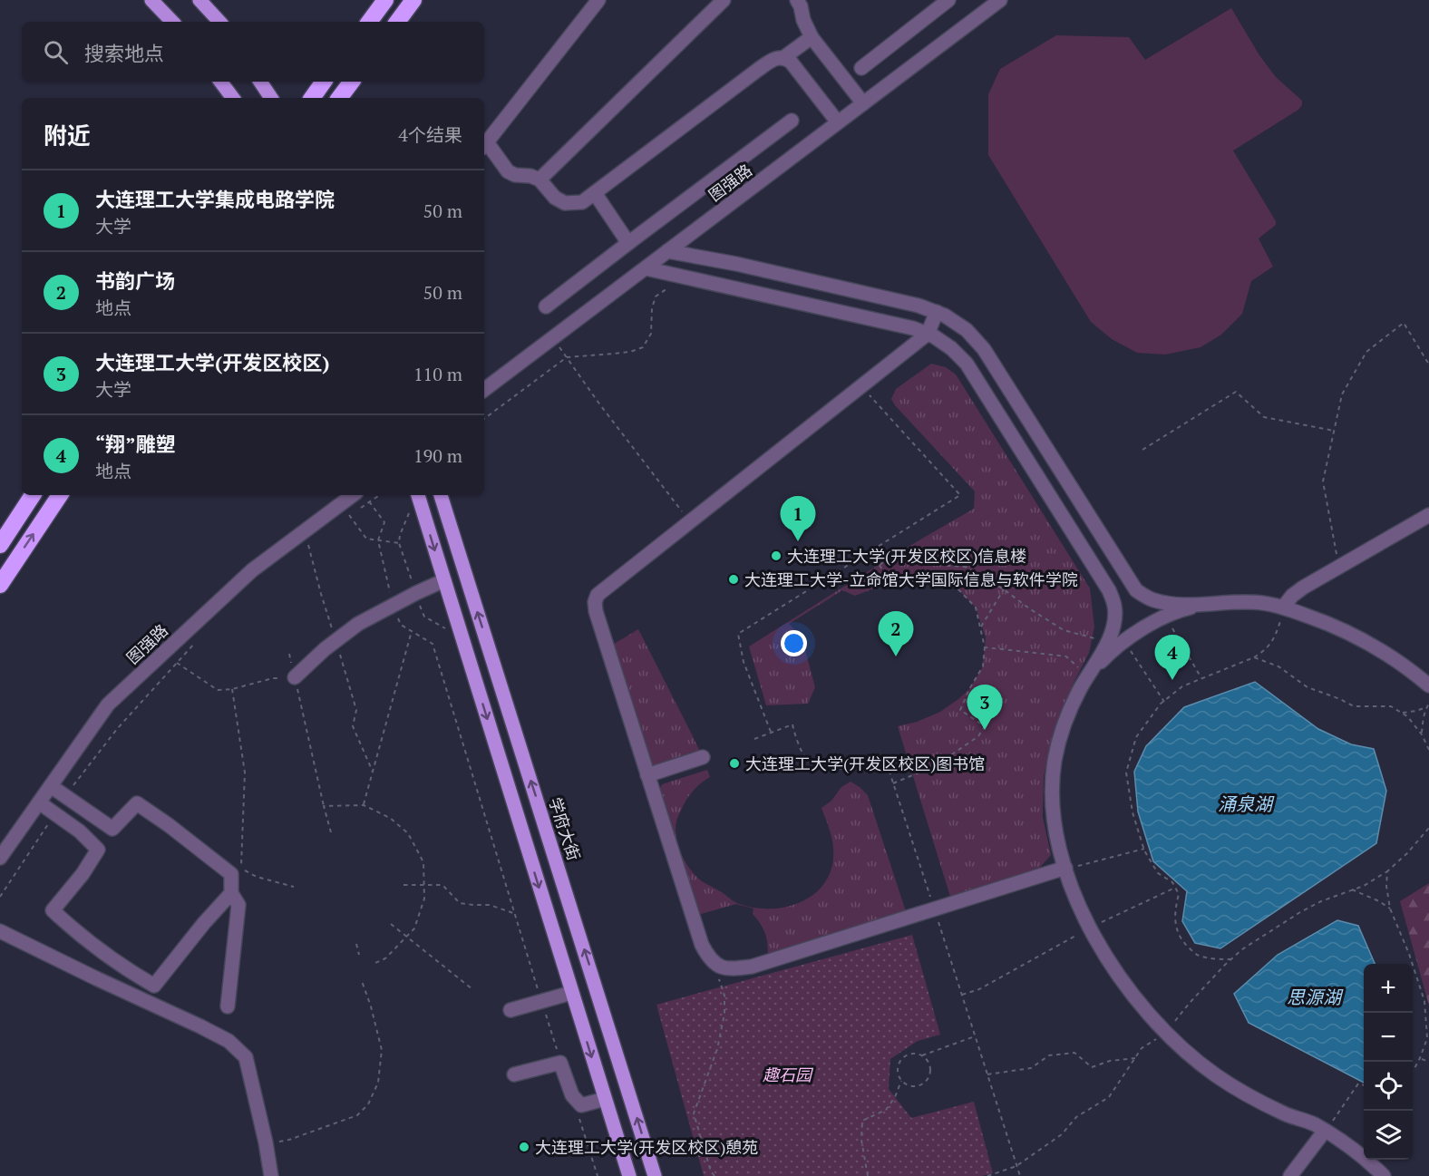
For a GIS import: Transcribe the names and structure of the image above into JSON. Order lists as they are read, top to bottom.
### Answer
{
  "streets": {
    "main road": ["学府大街"],
    "street": ["图强路"]
  },
  "water": ["涌泉湖", "思源湖"],
  "parks": ["趣石园"],
  "places": [
    "大连理工大学(开发区校区)信息楼",
    "大连理工大学-立命馆大学国际信息与软件学院",
    "大连理工大学(开发区校区)图书馆",
    "大连理工大学(开发区校区)憩苑"
  ],
  "page": {
    "search": "搜索地点",
    "heading": ["附近", "4个结果"],
    "list": [
      {
        "mark": "1",
        "name": "大连理工大学集成电路学院",
        "note": "大学",
        "value": "50 m"
      },
      {
        "mark": "2",
        "name": "书韵广场",
        "note": "地点",
        "value": "50 m"
      },
      {
        "mark": "3",
        "name": "大连理工大学(开发区校区)",
        "note": "大学",
        "value": "110 m"
      },
      {
        "mark": "4",
        "name": "“翔”雕塑",
        "note": "地点",
        "value": "190 m"
      }
    ],
    "pins": [
      "1",
      "2",
      "4",
      "3"
    ],
    "map_buttons": ["+", "−"]
  }
}
